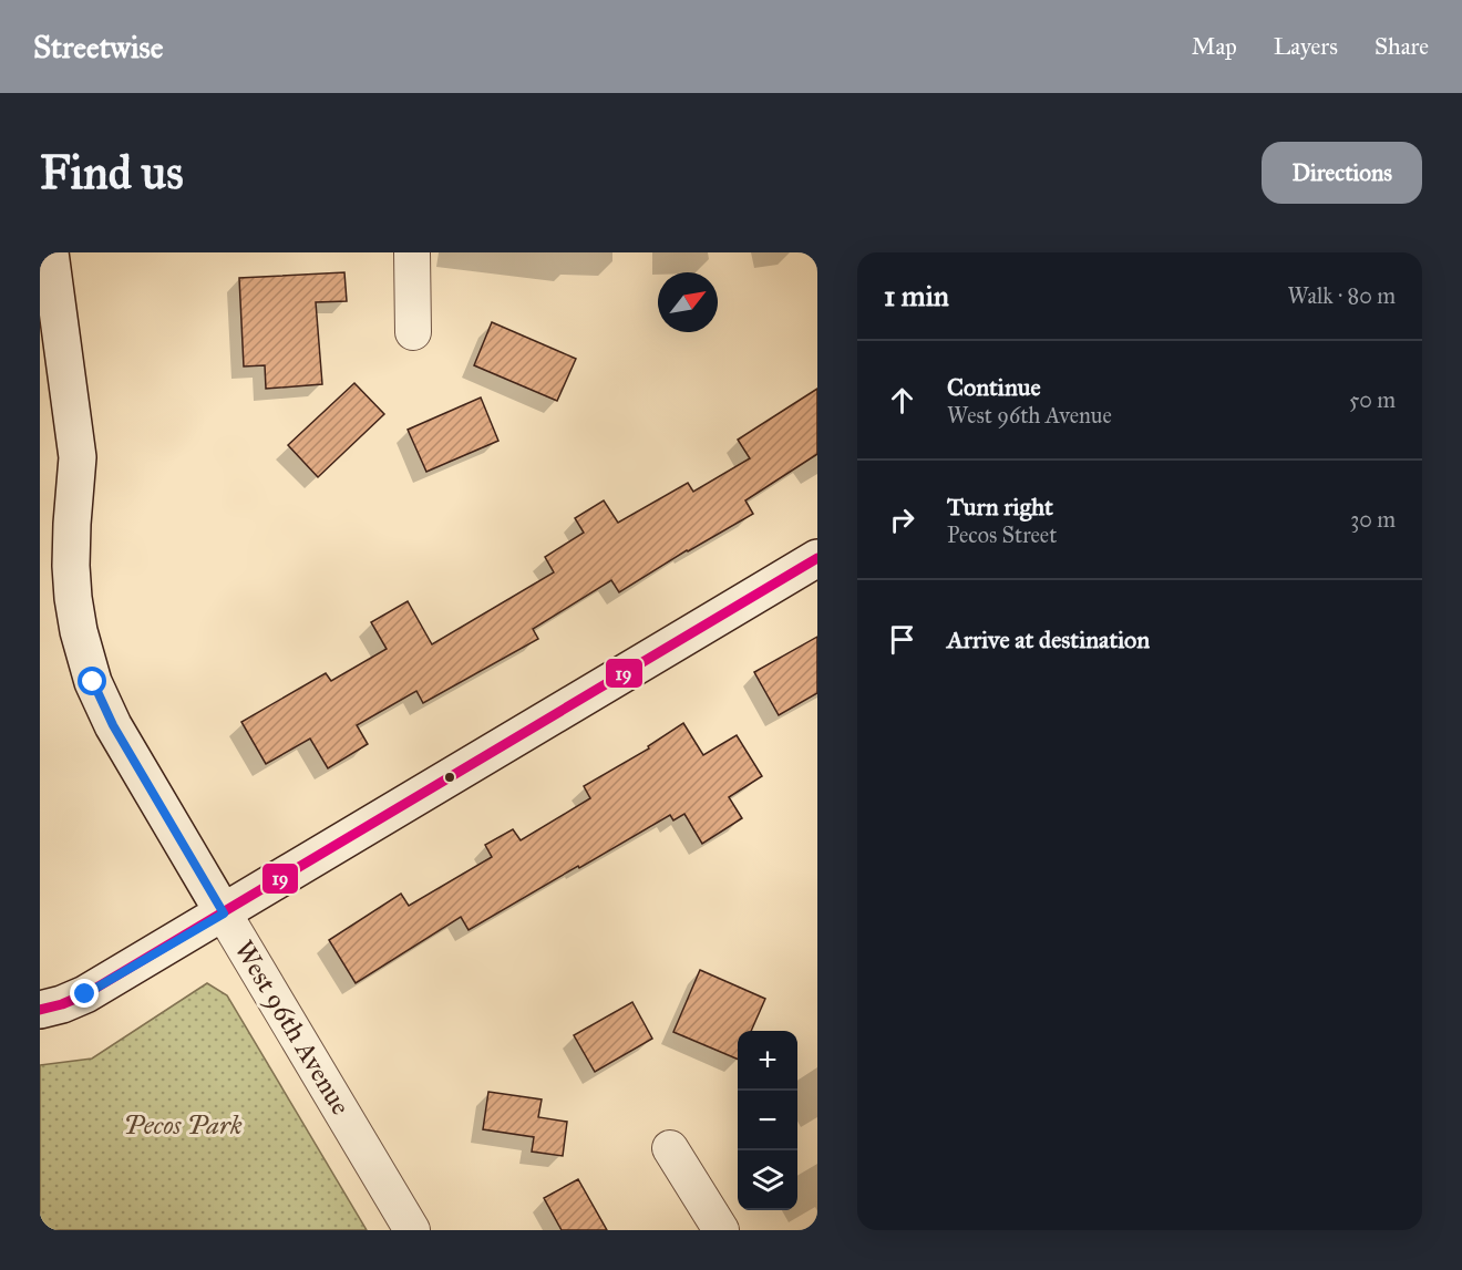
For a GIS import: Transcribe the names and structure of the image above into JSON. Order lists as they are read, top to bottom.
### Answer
{
  "streets": {
    "street": ["West 96th Avenue"]
  },
  "parks": ["Pecos Park"],
  "lines": ["transit line 19"],
  "north": "top right",
  "page": {
    "header": "Streetwise",
    "nav": ["Map", "Layers", "Share"],
    "buttons": "Directions",
    "title": "Find us",
    "heading": ["1 min", "Walk · 80 m"],
    "list": [
      ["Continue", "West 96th Avenue", "50 m"],
      ["Turn right", "Pecos Street", "30 m"],
      "Arrive at destination"
    ],
    "map_buttons": ["+", "−"]
  }
}
